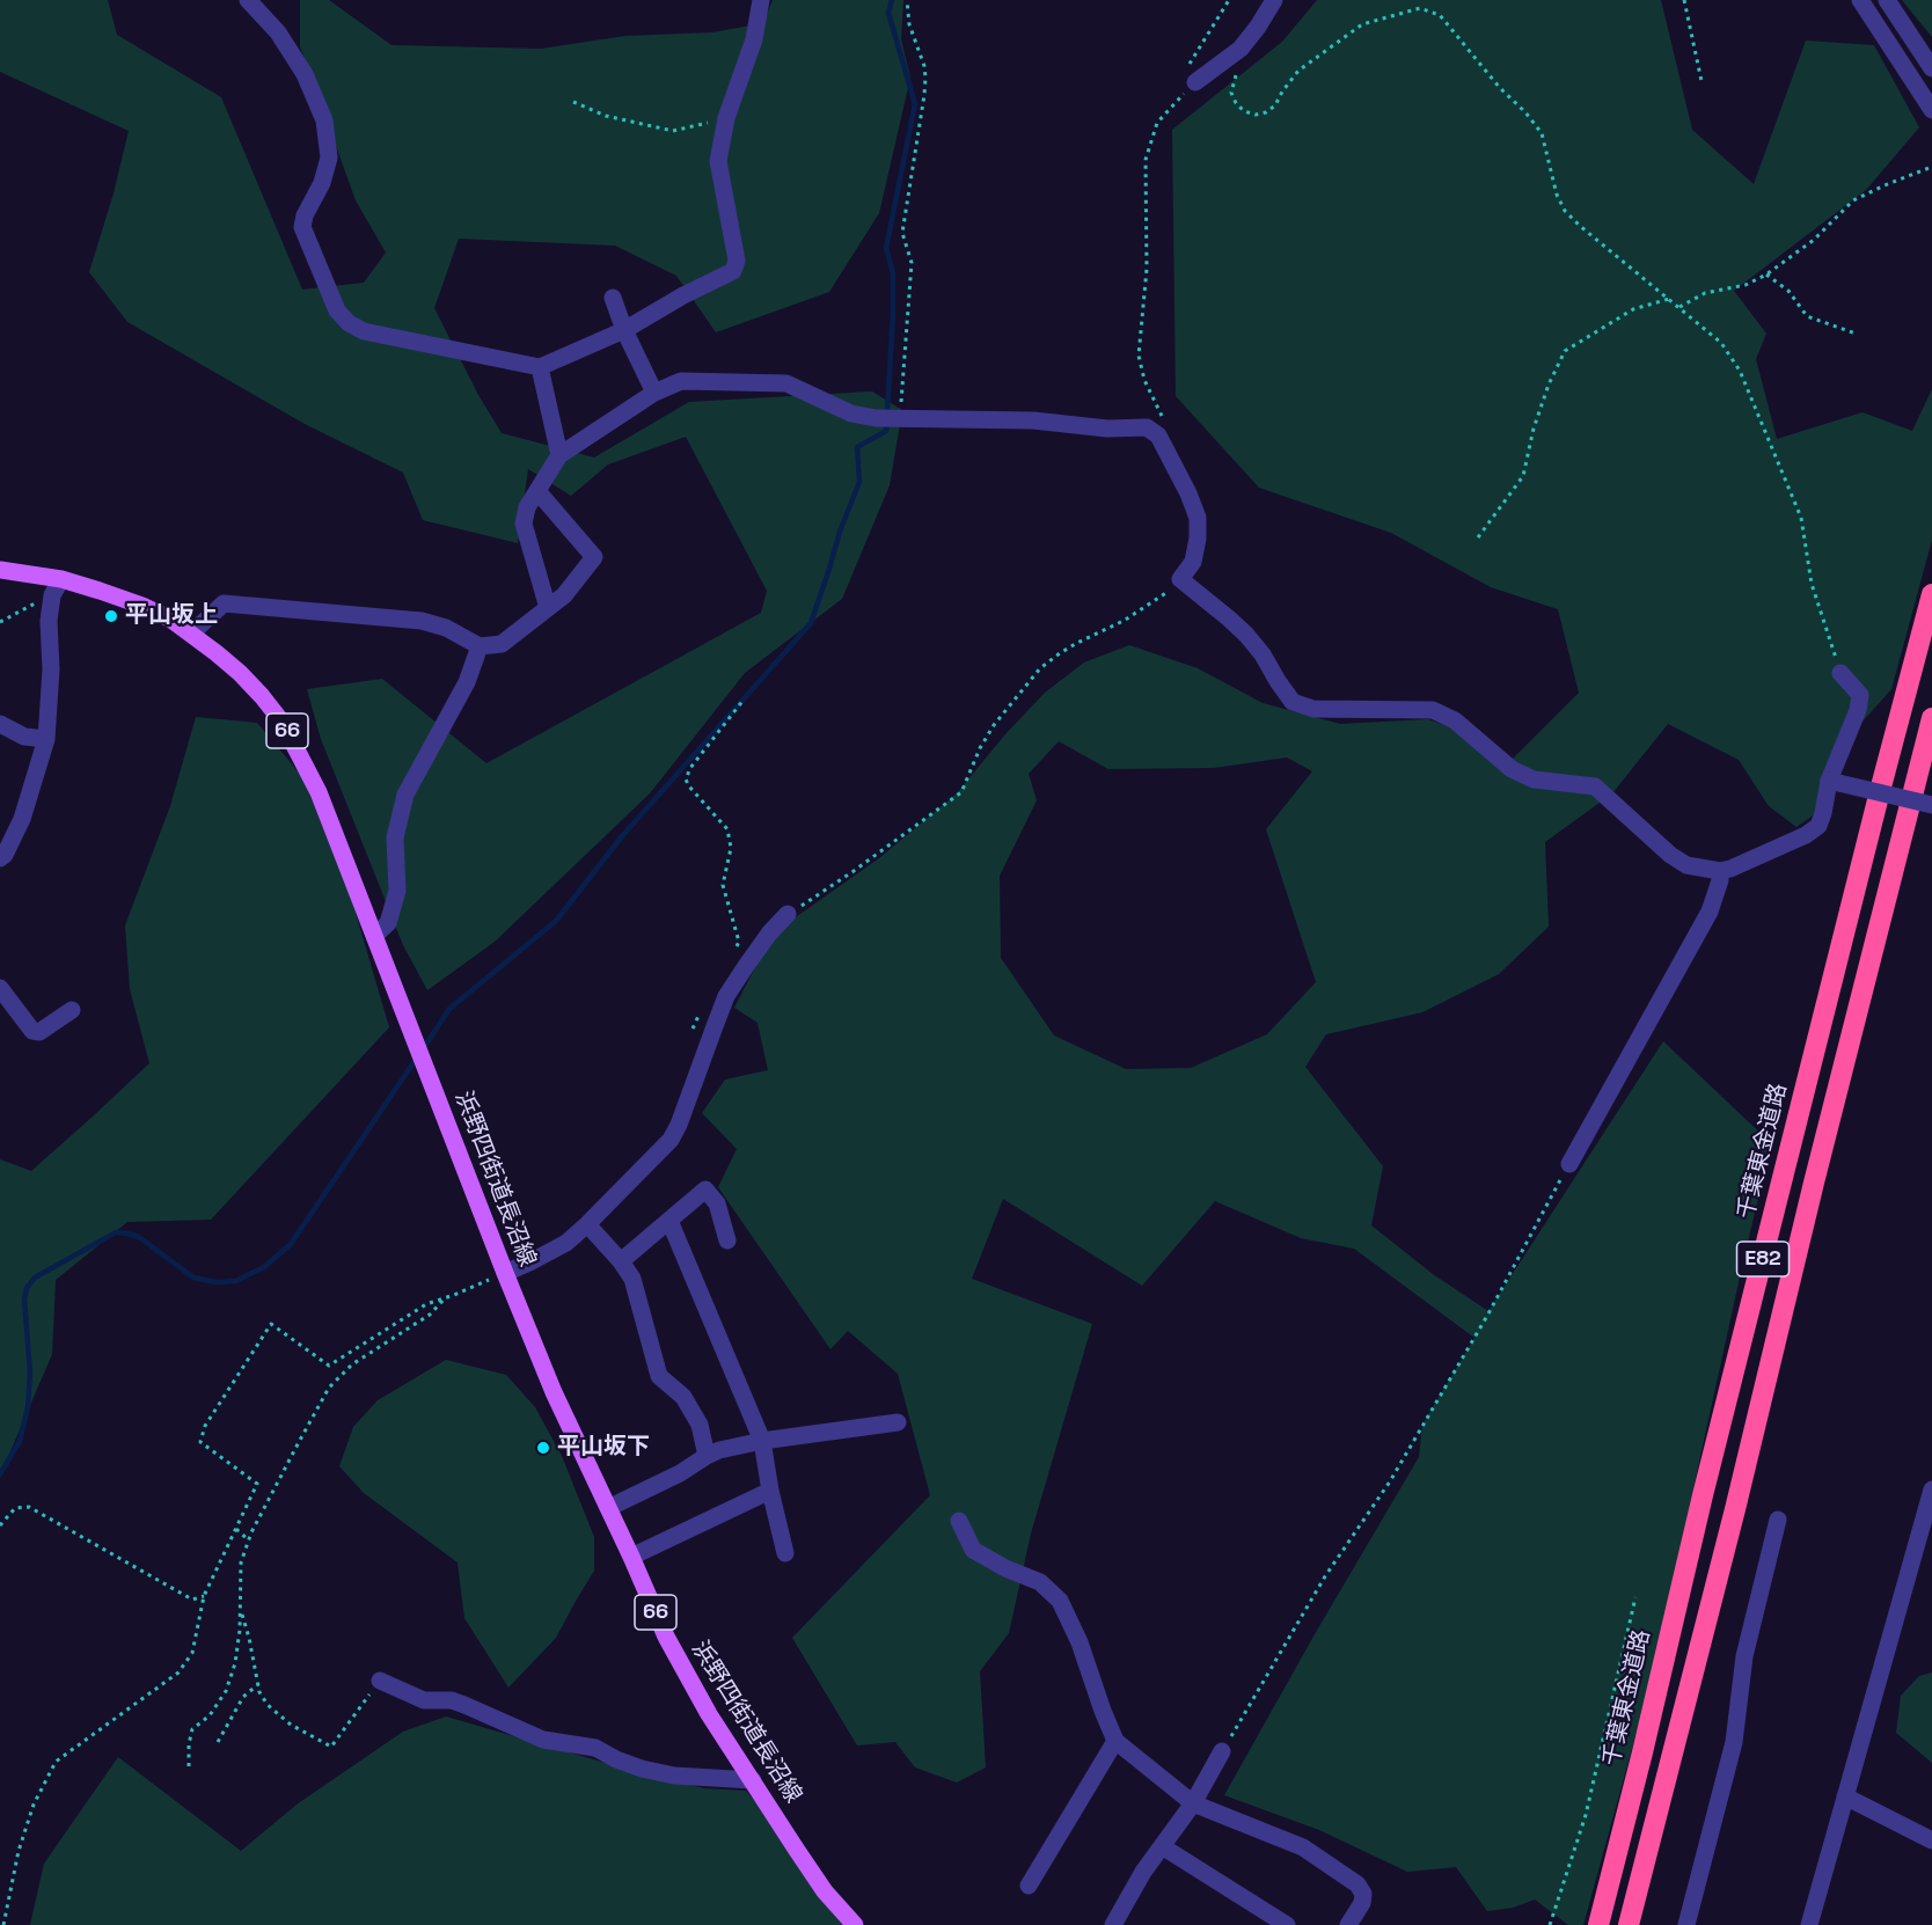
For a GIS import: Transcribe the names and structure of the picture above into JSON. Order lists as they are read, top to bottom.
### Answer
{
  "streets": {
    "highway": ["千葉東金道路", "E82"],
    "main road": ["66", "浜野四街道長沼線"]
  },
  "places": ["平山坂上", "平山坂下"]
}
